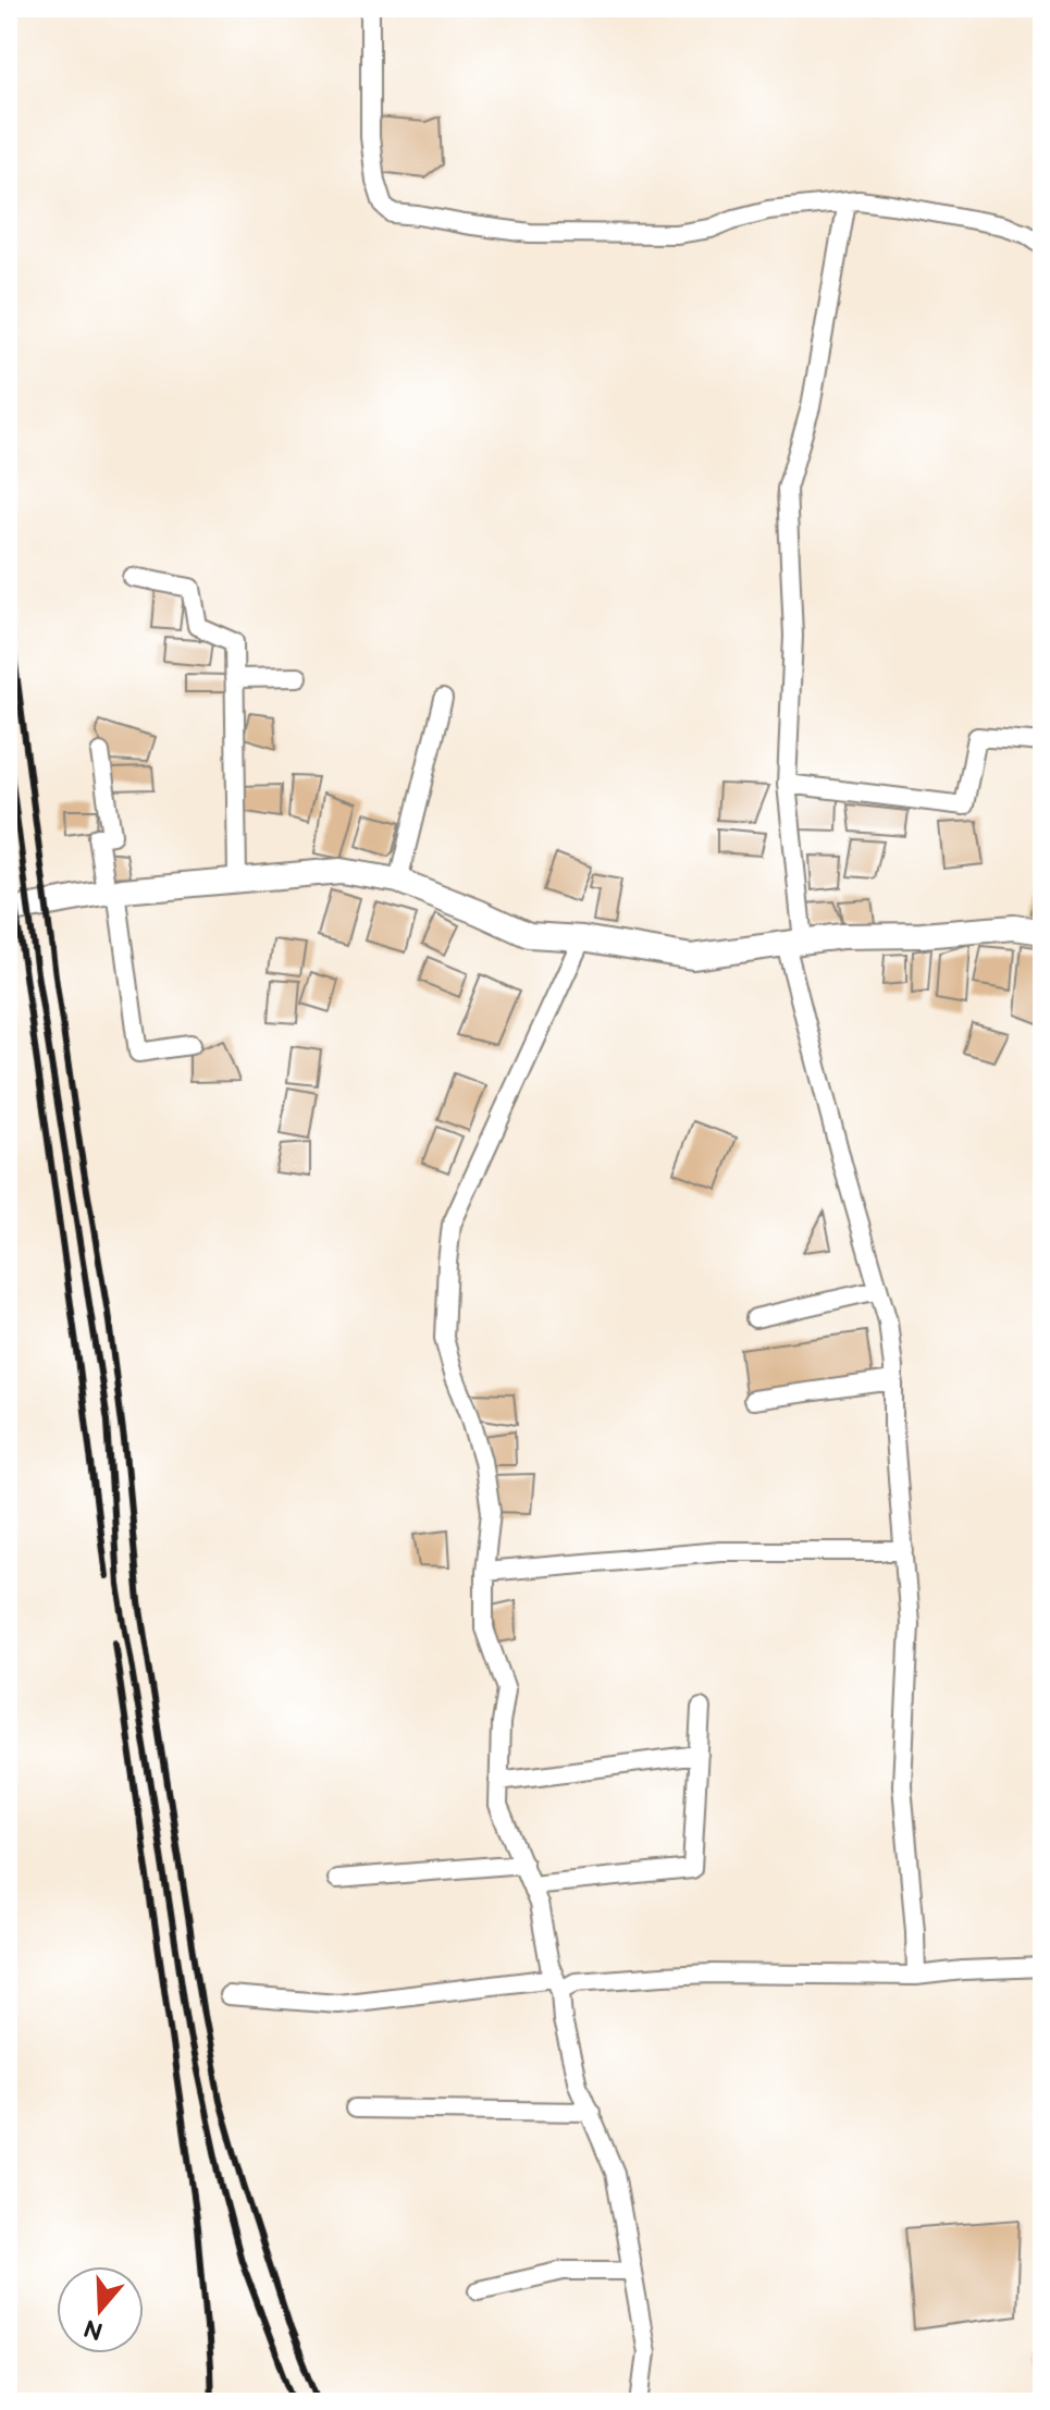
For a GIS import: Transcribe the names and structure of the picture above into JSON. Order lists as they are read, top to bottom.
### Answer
{
  "north": "bottom"
}
